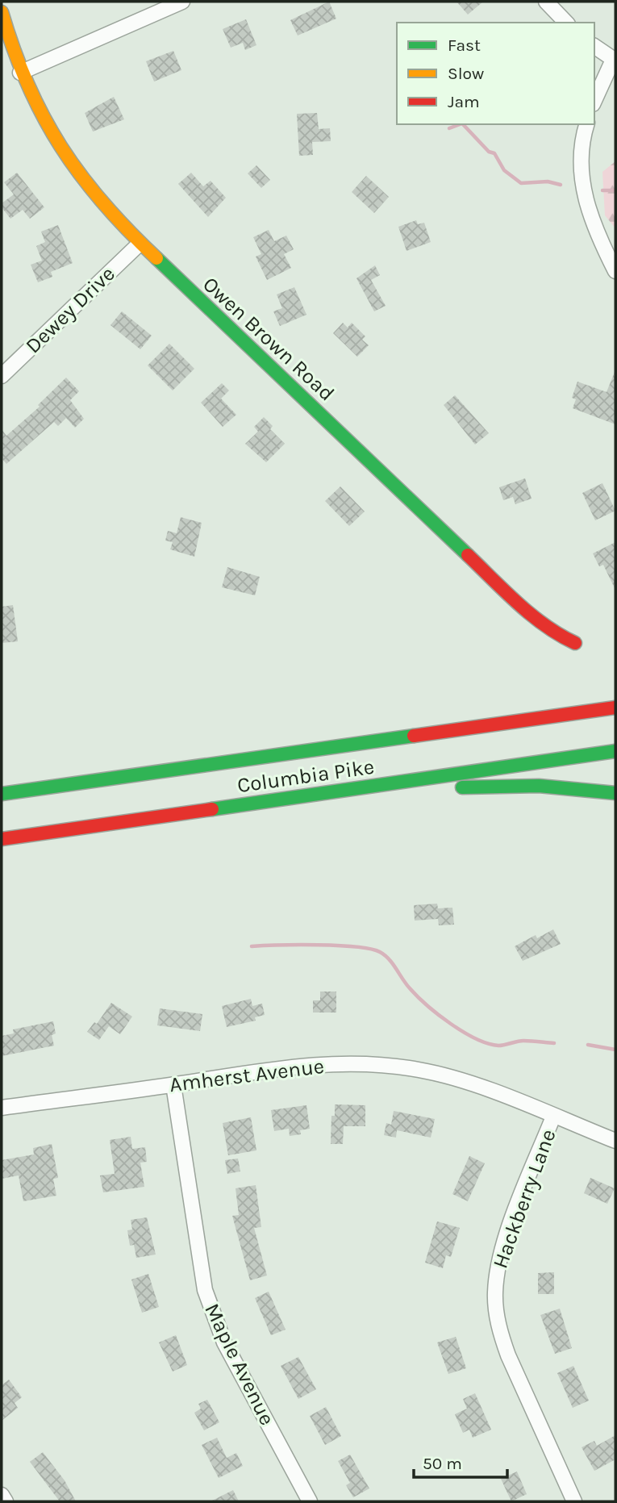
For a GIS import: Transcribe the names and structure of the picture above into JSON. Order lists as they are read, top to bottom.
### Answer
{
  "streets": {
    "main road": ["Owen Brown Road", "Columbia Pike"],
    "street": [
      "Dewey Drive",
      "Amherst Avenue",
      "Hackberry Lane",
      "Maple Avenue"
    ]
  },
  "crossings": [
    ["Dewey Drive", "Owen Brown Road"],
    ["Amherst Avenue", "Hackberry Lane"],
    ["Amherst Avenue", "Maple Avenue"]
  ],
  "legend": ["Fast", "Slow", "Jam"],
  "scale_bar": "50 m"
}
